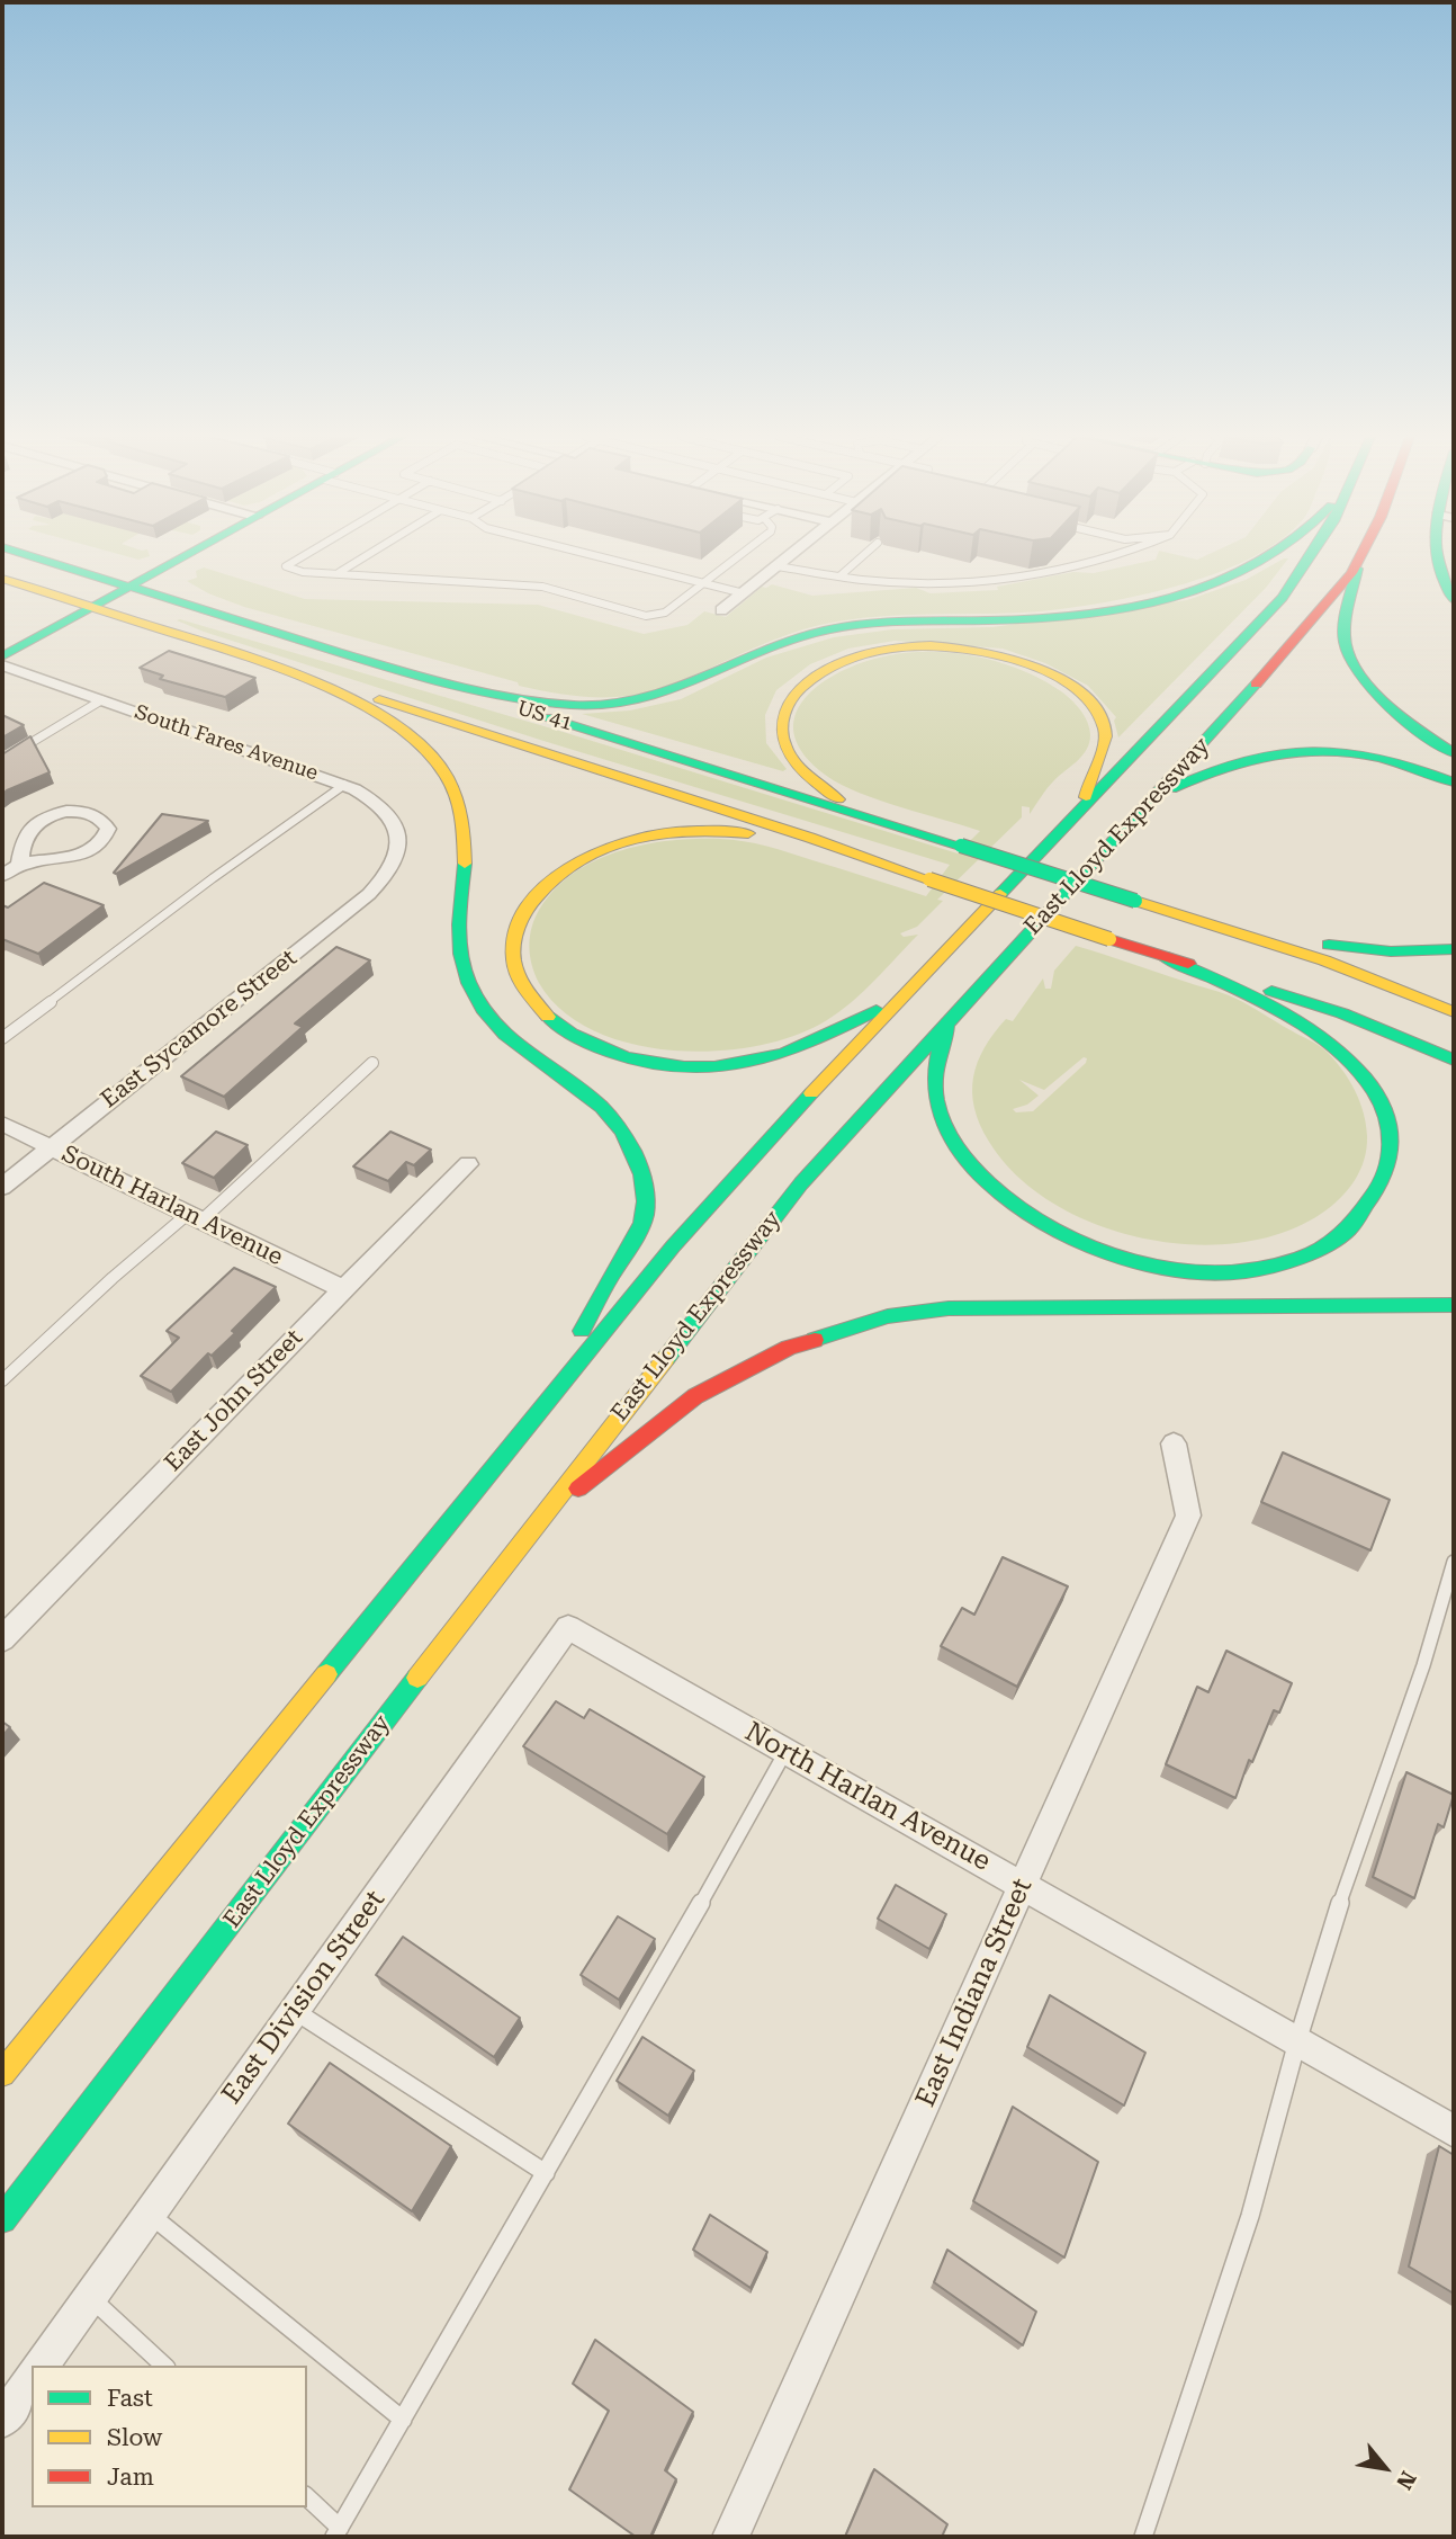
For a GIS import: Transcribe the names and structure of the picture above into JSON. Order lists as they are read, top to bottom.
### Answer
{
  "streets": {
    "main road": ["US 41", "East Lloyd Expressway"],
    "street": [
      "South Fares Avenue",
      "East Sycamore Street",
      "South Harlan Avenue",
      "East John Street",
      "North Harlan Avenue",
      "East Indiana Street",
      "East Division Street"
    ]
  },
  "crossings": [
    ["South Fares Avenue", "East Sycamore Street"],
    ["East Sycamore Street", "South Harlan Avenue"],
    ["South Harlan Avenue", "East John Street"],
    ["North Harlan Avenue", "East Indiana Street"],
    ["North Harlan Avenue", "East Division Street"]
  ],
  "legend": ["Fast", "Slow", "Jam"],
  "north": "bottom right"
}
